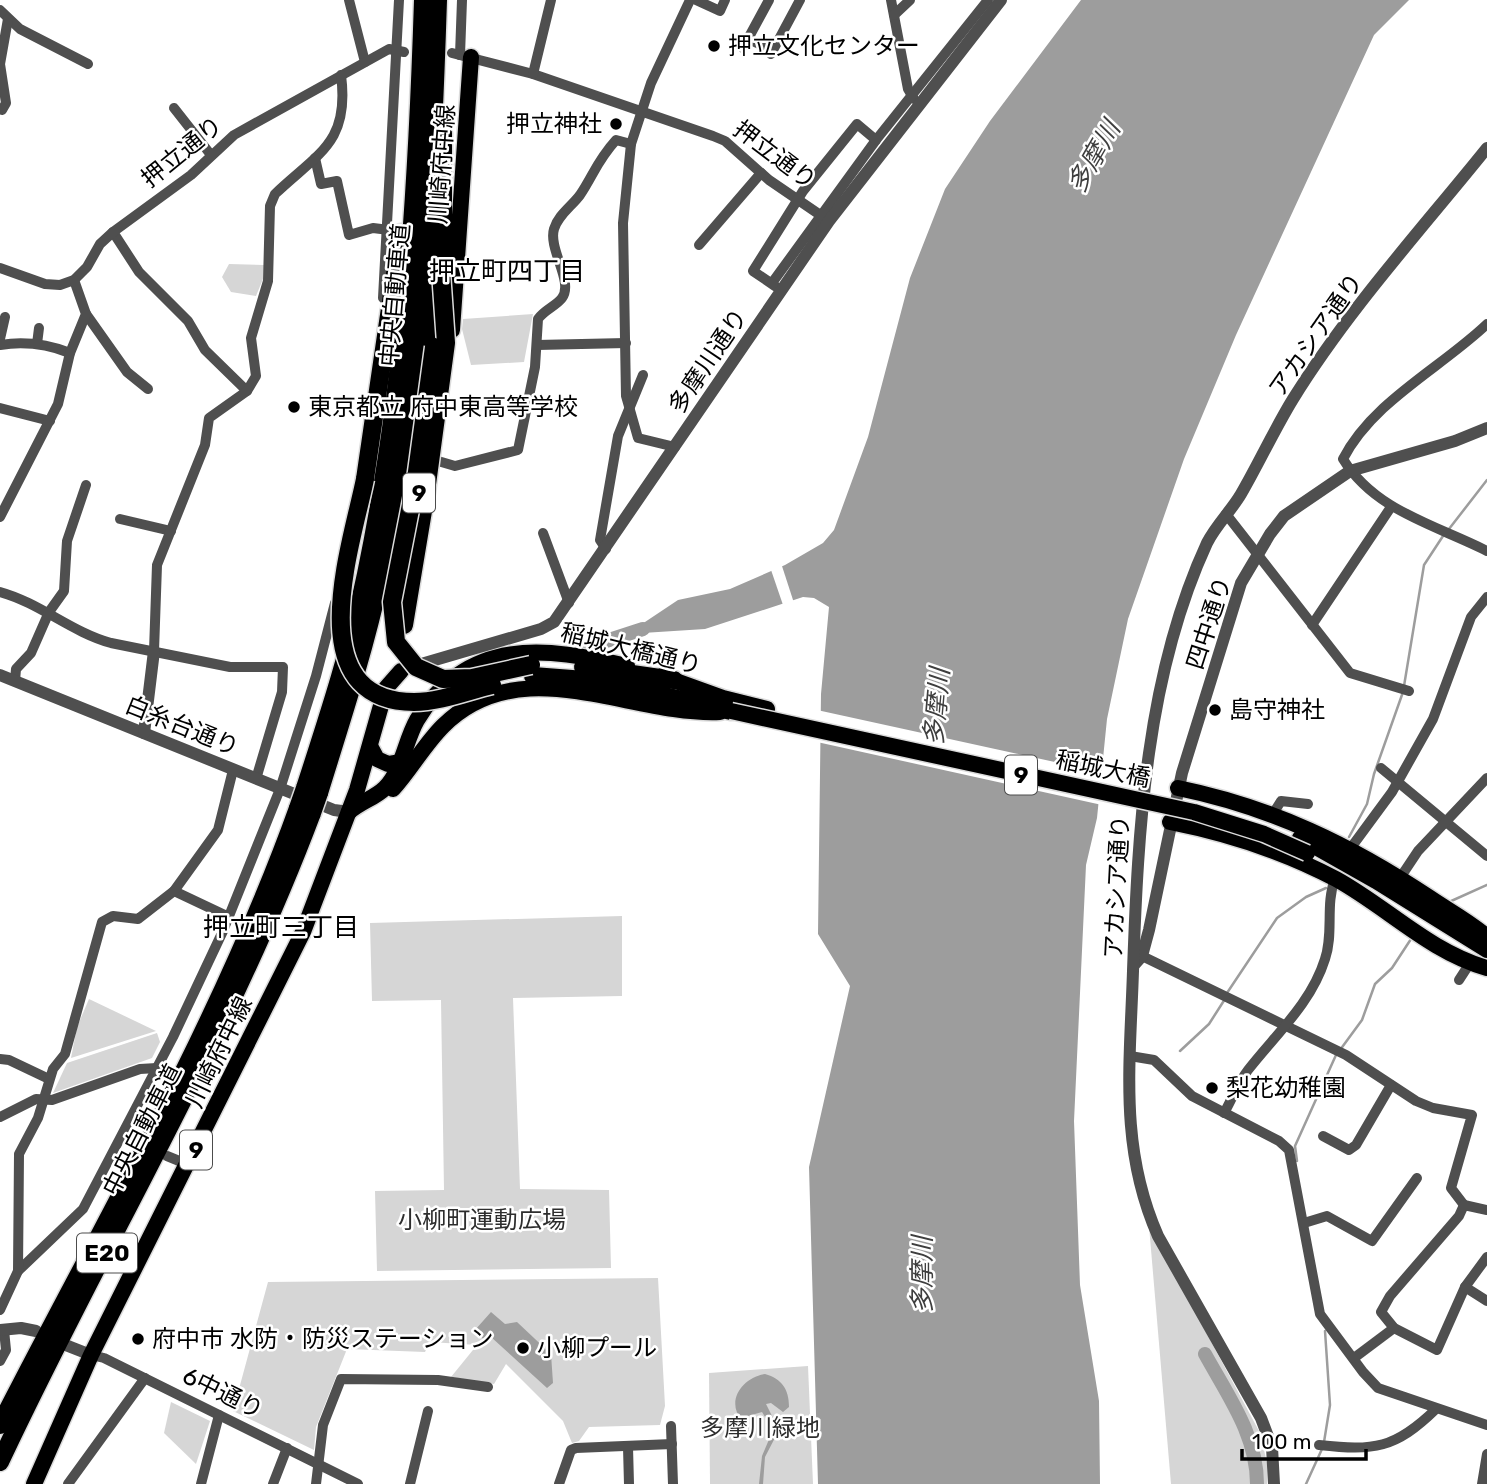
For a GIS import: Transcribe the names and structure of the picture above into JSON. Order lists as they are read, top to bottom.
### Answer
{
  "streets": {
    "highway": ["中央自動車道", "E20"],
    "main road": [
      "川崎府中線",
      "9",
      "稲城大橋通り",
      "稲城大橋"
    ],
    "street": [
      "押立通り",
      "アカシア通り",
      "多摩川通り",
      "四中通り",
      "白糸台通り",
      "6中通り"
    ]
  },
  "crossings": [
    ["押立通り", "川崎府中線"],
    ["押立通り", "多摩川通り"],
    ["川崎府中線", "多摩川通り"],
    ["川崎府中線", "稲城大橋通り"],
    ["川崎府中線", "白糸台通り"],
    ["川崎府中線", "6中通り"],
    ["アカシア通り", "四中通り"],
    ["9", "稲城大橋"],
    ["稲城大橋通り", "白糸台通り"],
    ["稲城大橋通り", "稲城大橋"]
  ],
  "districts": ["押立町四丁目", "押立町三丁目"],
  "water": ["多摩川"],
  "parks": ["小柳町運動広場", "多摩川緑地"],
  "places": [
    "押立文化センター",
    "押立神社",
    "東京都立 府中東高等学校",
    "島守神社",
    "梨花幼稚園",
    "府中市 水防・防災ステーション",
    "小柳プール"
  ],
  "scale_bar": "100 m"
}
